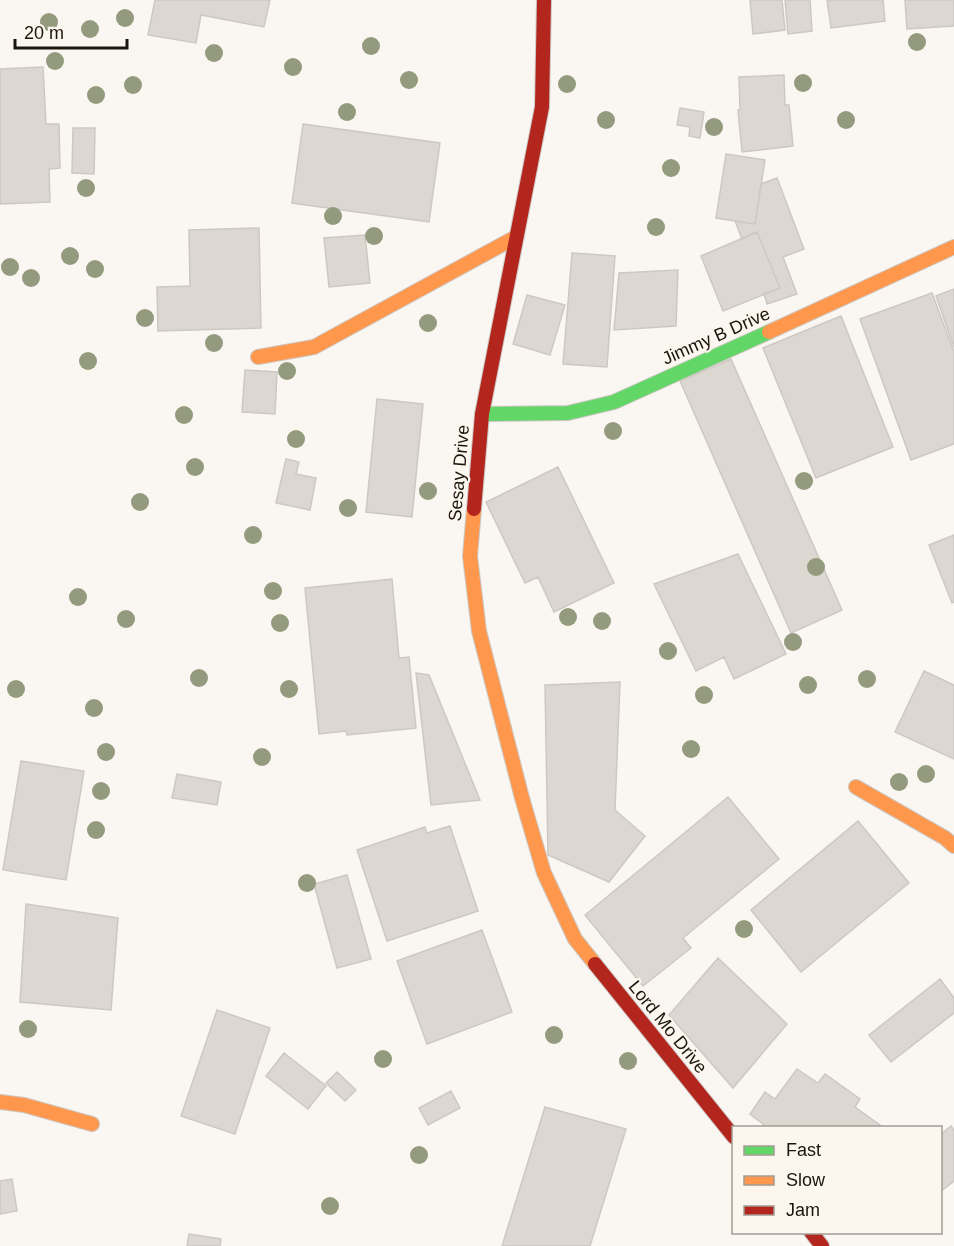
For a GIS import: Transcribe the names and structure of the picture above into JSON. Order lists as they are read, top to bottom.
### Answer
{
  "streets": {
    "street": ["Jimmy B Drive", "Sesay Drive", "Lord Mo Drive"]
  },
  "crossings": [
    ["Jimmy B Drive", "Sesay Drive"],
    ["Sesay Drive", "Lord Mo Drive"]
  ],
  "legend": ["Fast", "Slow", "Jam"],
  "scale_bar": "20 m"
}
